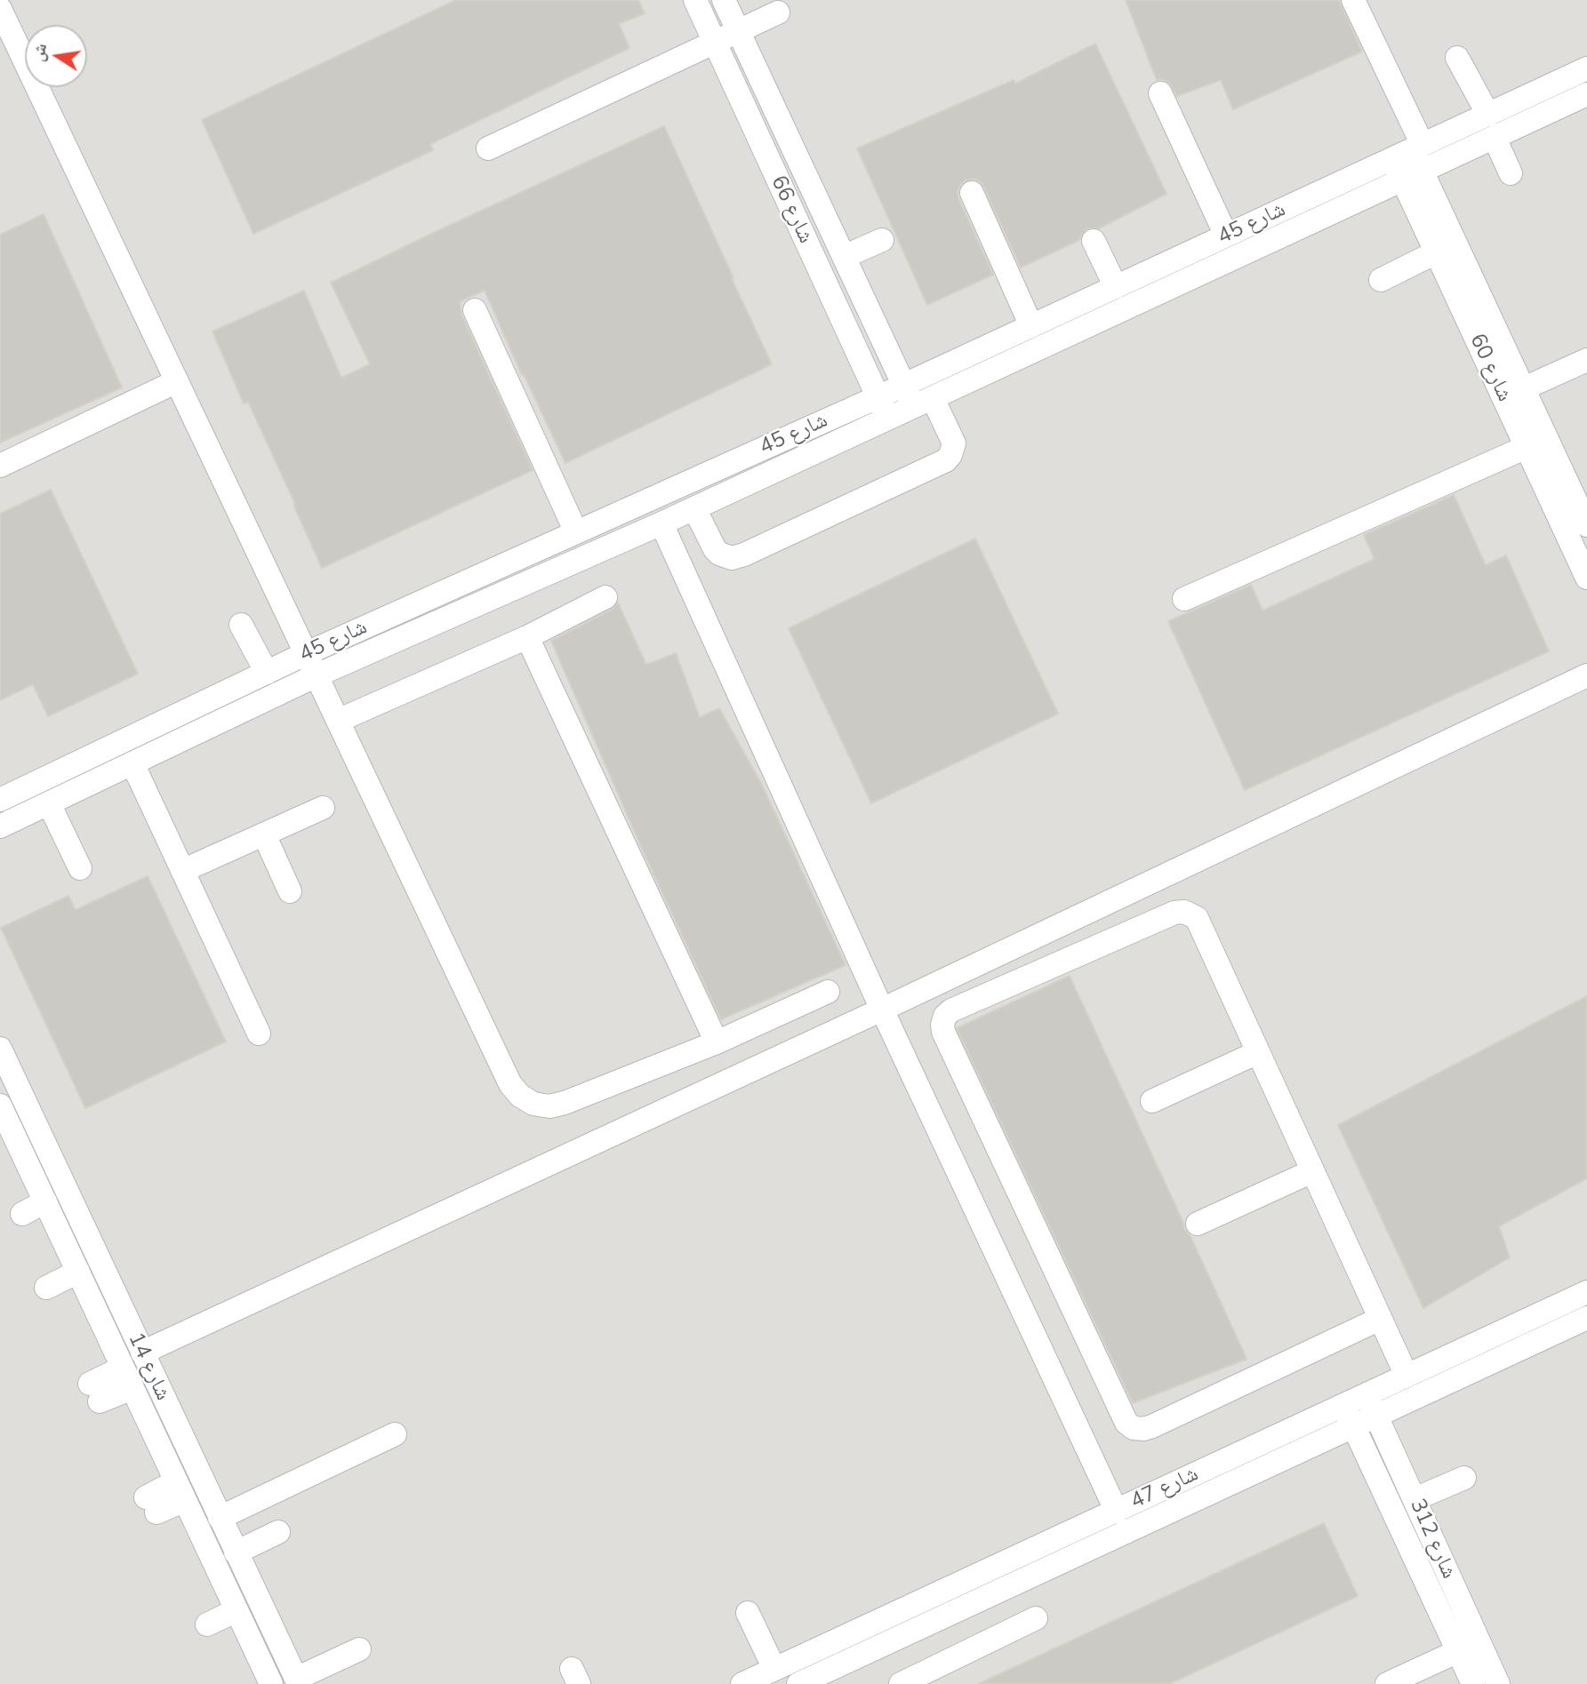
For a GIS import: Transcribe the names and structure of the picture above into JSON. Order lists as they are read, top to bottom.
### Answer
{
  "streets": {
    "street": [
      "شارع 66",
      "شارع 45",
      "شارع 60",
      "شارع 14",
      "شارع 47",
      "شارع 312"
    ]
  },
  "crossings": [
    ["شارع 66", "شارع 45"],
    ["شارع 45", "شارع 60"],
    ["شارع 47", "شارع 312"]
  ],
  "north": "left"
}
